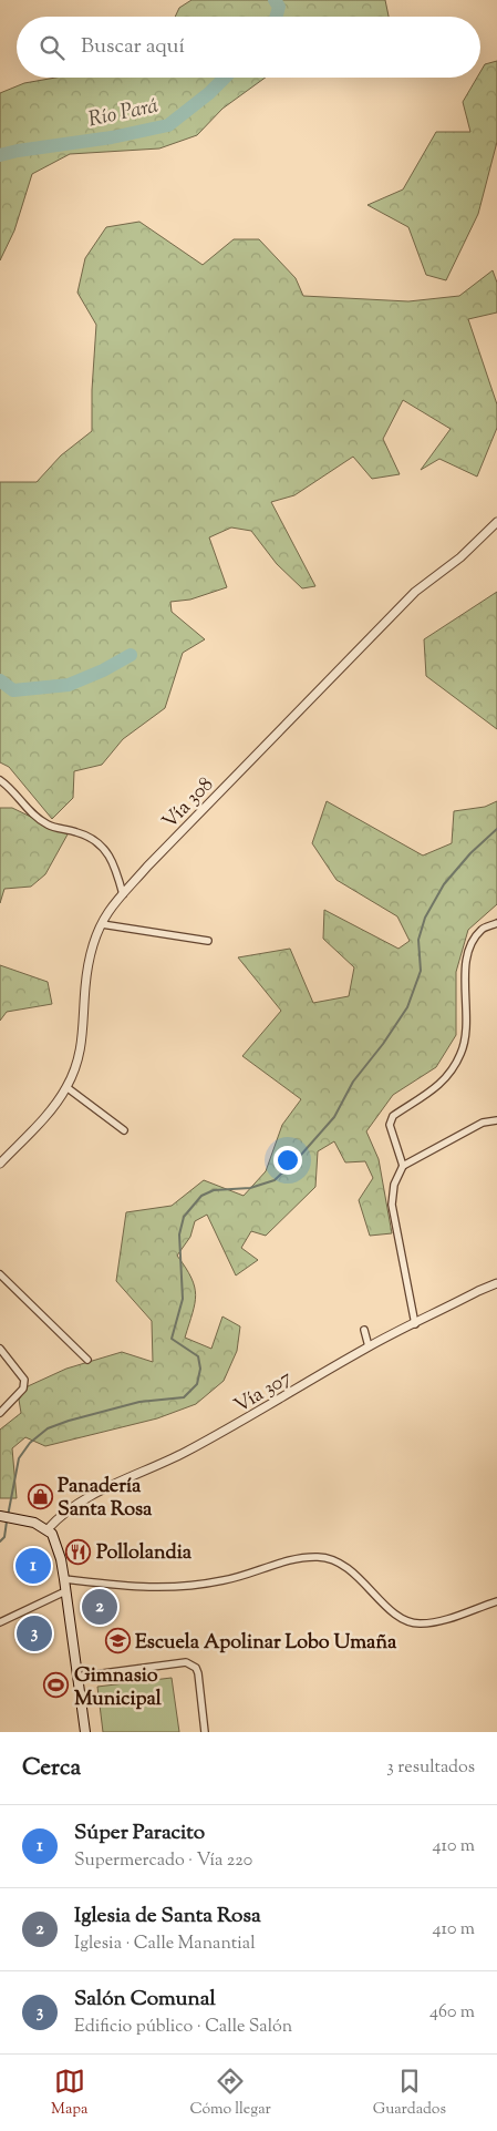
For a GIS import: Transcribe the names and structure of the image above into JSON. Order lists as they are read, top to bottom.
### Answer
{
  "streets": {
    "street": ["Vía 308", "Vía 307"]
  },
  "water": ["Río Pará"],
  "places": {
    "shop": ["Panadería Santa Rosa"],
    "restaurant": ["Pollolandia"],
    "school or university": ["Escuela Apolinar Lobo Umaña"],
    "sports": ["Gimnasio Municipal"]
  },
  "page": {
    "search": "Buscar aquí",
    "pins": ["1", "2", "3"],
    "heading": ["Cerca", "3 resultados"],
    "list": [
      {
        "mark": "1",
        "name": "Súper Paracito",
        "note": "Supermercado · Vía 220",
        "value": "410 m"
      },
      {
        "mark": "2",
        "name": "Iglesia de Santa Rosa",
        "note": "Iglesia · Calle Manantial",
        "value": "410 m"
      },
      {
        "mark": "3",
        "name": "Salón Comunal",
        "note": "Edificio público · Calle Salón",
        "value": "460 m"
      }
    ],
    "nav": ["Mapa", "Cómo llegar", "Guardados"]
  }
}
